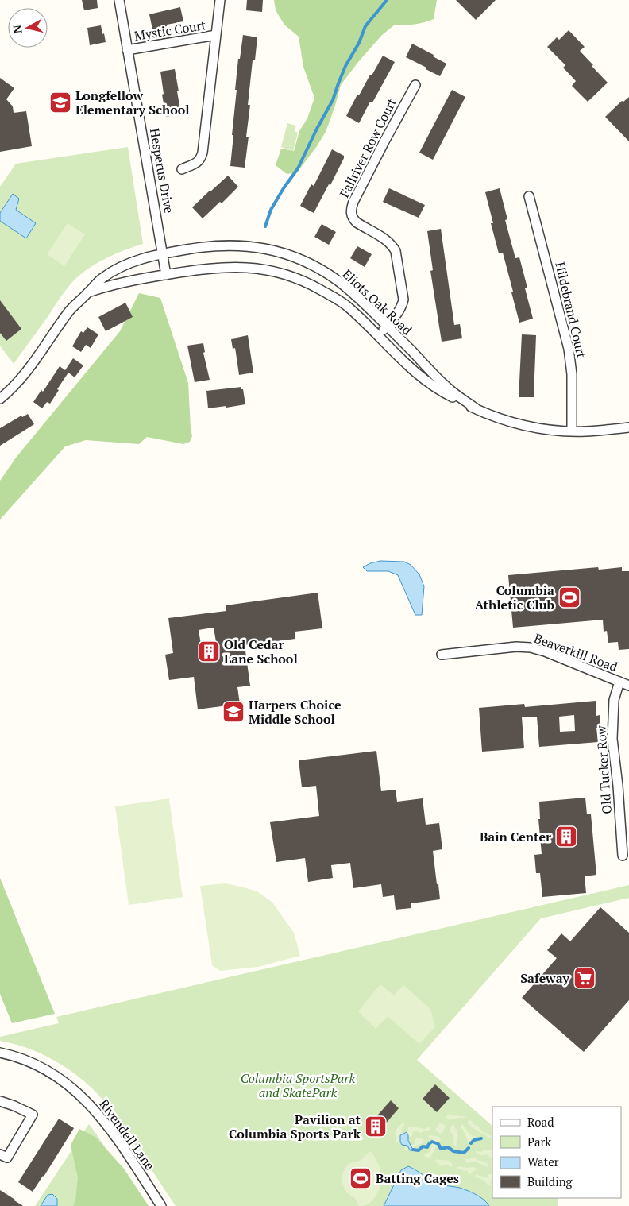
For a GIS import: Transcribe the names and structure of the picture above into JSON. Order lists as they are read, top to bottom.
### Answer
{
  "streets": {
    "street": [
      "Mystic Court",
      "Fallriver Row Court",
      "Hesperus Drive",
      "Eliots Oak Road",
      "Hildebrand Court",
      "Beaverkill Road",
      "Old Tucker Row",
      "Rivendell Lane"
    ]
  },
  "crossings": [
    ["Mystic Court", "Hesperus Drive"],
    ["Fallriver Row Court", "Eliots Oak Road"],
    ["Hesperus Drive", "Eliots Oak Road"],
    ["Eliots Oak Road", "Hildebrand Court"],
    ["Beaverkill Road", "Old Tucker Row"]
  ],
  "parks": ["Columbia SportsPark and SkatePark"],
  "places": {
    "school or university": ["Longfellow Elementary School", "Harpers Choice Middle School"],
    "sports": ["Columbia Athletic Club", "Batting Cages"],
    "building": ["Old Cedar Lane School", "Bain Center", "Pavilion at Columbia Sports Park"],
    "supermarket": ["Safeway"]
  },
  "legend": [
    "Road",
    "Park",
    "Water",
    "Building"
  ],
  "north": "left"
}
